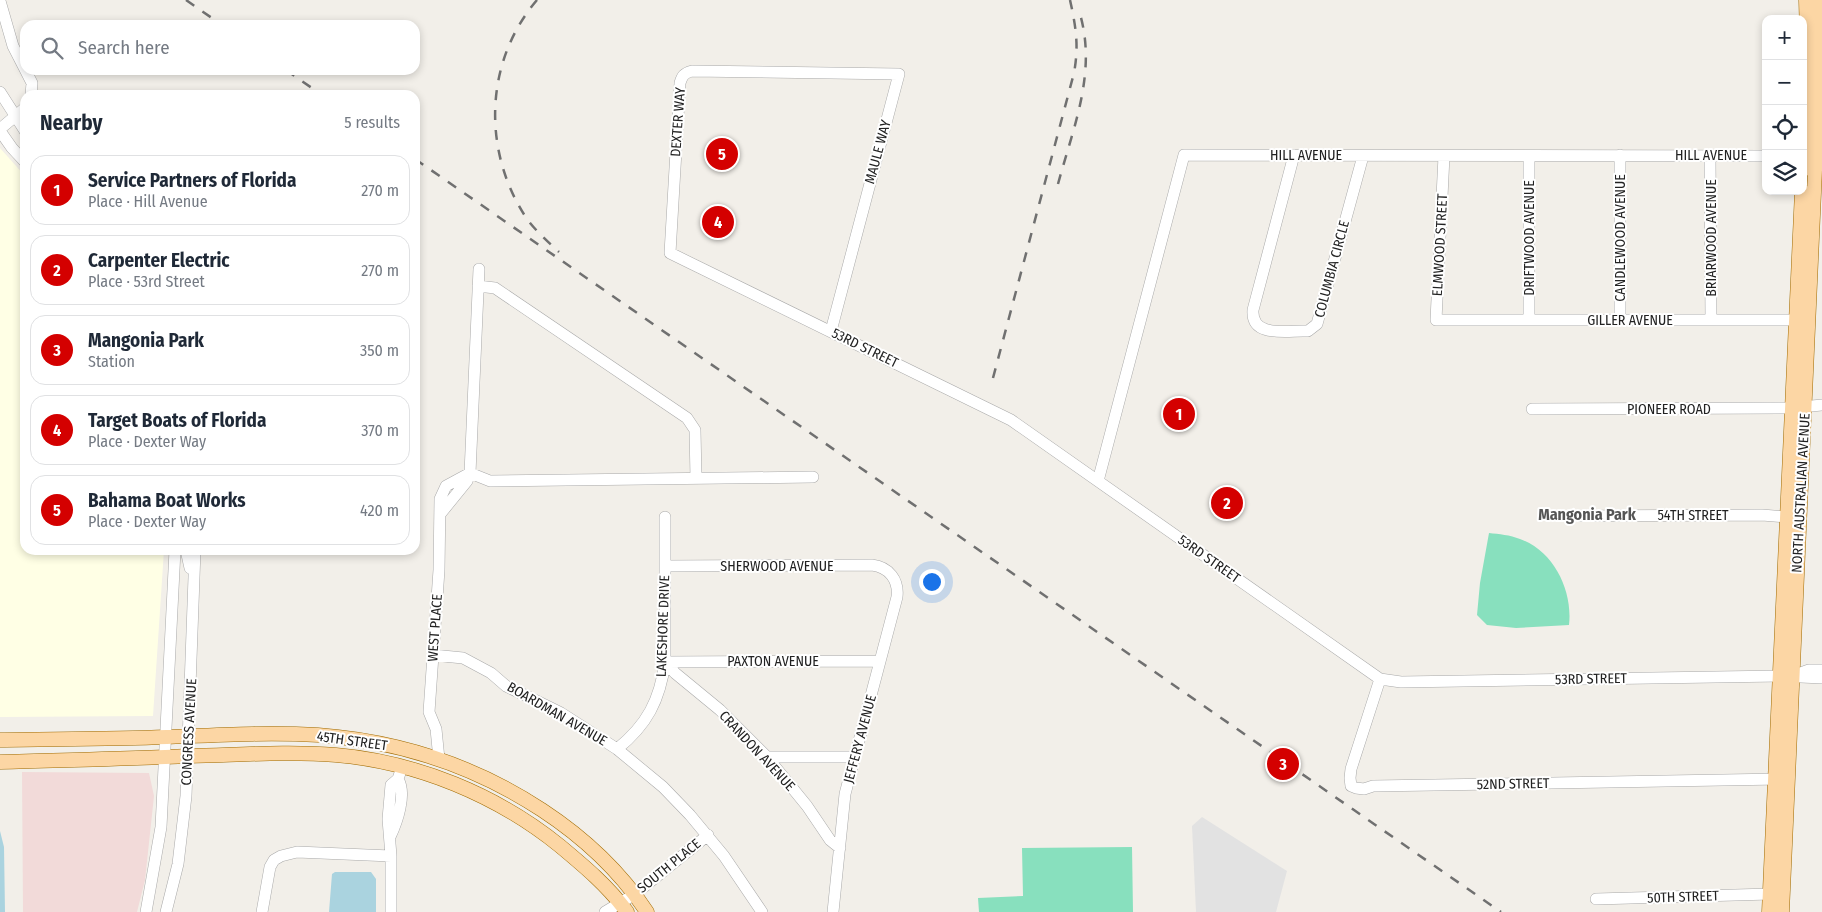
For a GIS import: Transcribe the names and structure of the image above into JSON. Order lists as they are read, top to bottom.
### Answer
{
  "streets": {
    "main road": ["NORTH AUSTRALIAN AVENUE", "45TH STREET"],
    "street": [
      "DEXTER WAY",
      "MAULE WAY",
      "HILL AVENUE",
      "DRIFTWOOD AVENUE",
      "CANDLEWOOD AVENUE",
      "BRIARWOOD AVENUE",
      "ELMWOOD STREET",
      "COLUMBIA CIRCLE",
      "GILLER AVENUE",
      "53RD STREET",
      "PIONEER ROAD",
      "54TH STREET",
      "SHERWOOD AVENUE",
      "LAKESHORE DRIVE",
      "WEST PLACE",
      "PAXTON AVENUE",
      "BOARDMAN AVENUE",
      "CONGRESS AVENUE",
      "JEFFERY AVENUE",
      "CRANDON AVENUE",
      "52ND STREET",
      "SOUTH PLACE",
      "50TH STREET"
    ]
  },
  "crossings": [
    ["DEXTER WAY", "MAULE WAY"],
    ["DEXTER WAY", "53RD STREET"],
    ["MAULE WAY", "53RD STREET"],
    ["HILL AVENUE", "DRIFTWOOD AVENUE"],
    ["HILL AVENUE", "CANDLEWOOD AVENUE"],
    ["HILL AVENUE", "BRIARWOOD AVENUE"],
    ["HILL AVENUE", "ELMWOOD STREET"],
    ["HILL AVENUE", "COLUMBIA CIRCLE"],
    ["HILL AVENUE", "53RD STREET"],
    ["DRIFTWOOD AVENUE", "GILLER AVENUE"],
    ["CANDLEWOOD AVENUE", "GILLER AVENUE"],
    ["BRIARWOOD AVENUE", "GILLER AVENUE"],
    ["ELMWOOD STREET", "GILLER AVENUE"],
    ["GILLER AVENUE", "NORTH AUSTRALIAN AVENUE"],
    ["53RD STREET", "NORTH AUSTRALIAN AVENUE"],
    ["53RD STREET", "52ND STREET"],
    ["PIONEER ROAD", "NORTH AUSTRALIAN AVENUE"],
    ["NORTH AUSTRALIAN AVENUE", "54TH STREET"],
    ["NORTH AUSTRALIAN AVENUE", "52ND STREET"],
    ["NORTH AUSTRALIAN AVENUE", "50TH STREET"],
    ["SHERWOOD AVENUE", "LAKESHORE DRIVE"],
    ["SHERWOOD AVENUE", "JEFFERY AVENUE"],
    ["LAKESHORE DRIVE", "PAXTON AVENUE"],
    ["LAKESHORE DRIVE", "BOARDMAN AVENUE"],
    ["LAKESHORE DRIVE", "CRANDON AVENUE"],
    ["WEST PLACE", "BOARDMAN AVENUE"],
    ["WEST PLACE", "45TH STREET"],
    ["PAXTON AVENUE", "JEFFERY AVENUE"],
    ["PAXTON AVENUE", "CRANDON AVENUE"],
    ["BOARDMAN AVENUE", "SOUTH PLACE"],
    ["CONGRESS AVENUE", "45TH STREET"],
    ["JEFFERY AVENUE", "CRANDON AVENUE"],
    ["45TH STREET", "SOUTH PLACE"]
  ],
  "districts": ["Mangonia Park"],
  "page": {
    "map_buttons": ["+", "−"],
    "search": "Search here",
    "heading": ["Nearby", "5 results"],
    "pins": [
      "5",
      "4",
      "1",
      "2",
      "3"
    ],
    "list": [
      {
        "mark": "1",
        "name": "Service Partners of Florida",
        "note": "Place · Hill Avenue",
        "value": "270 m"
      },
      {
        "mark": "2",
        "name": "Carpenter Electric",
        "note": "Place · 53rd Street",
        "value": "270 m"
      },
      {
        "mark": "3",
        "name": "Mangonia Park",
        "note": "Station",
        "value": "350 m"
      },
      {
        "mark": "4",
        "name": "Target Boats of Florida",
        "note": "Place · Dexter Way",
        "value": "370 m"
      },
      {
        "mark": "5",
        "name": "Bahama Boat Works",
        "note": "Place · Dexter Way",
        "value": "420 m"
      }
    ]
  }
}
